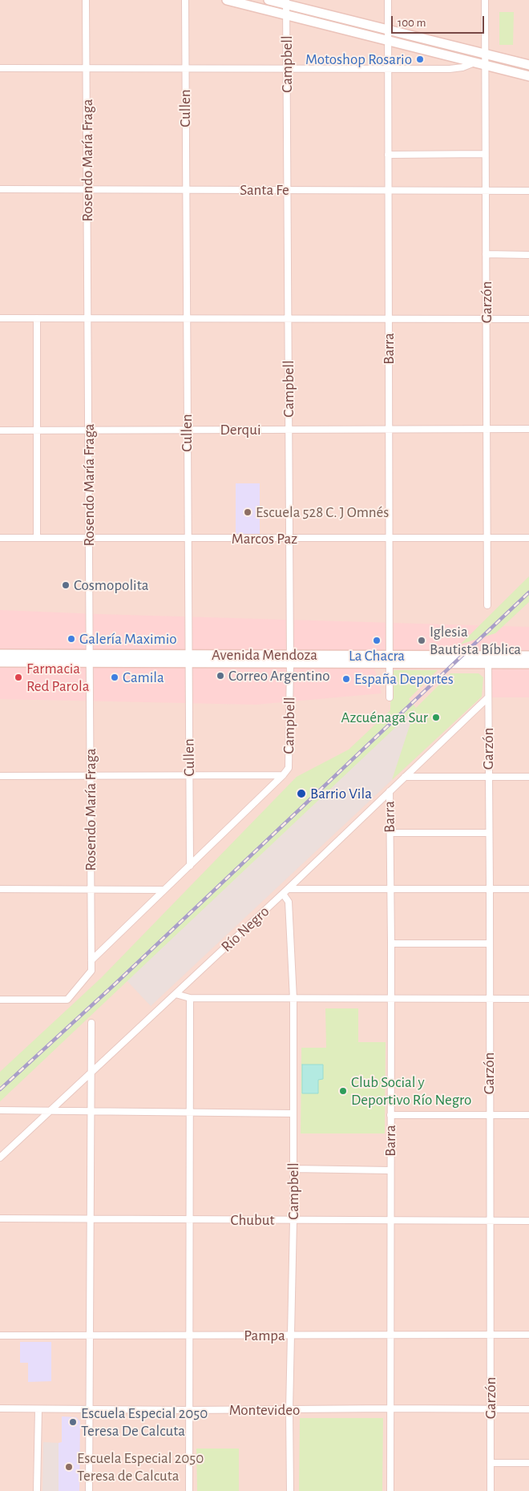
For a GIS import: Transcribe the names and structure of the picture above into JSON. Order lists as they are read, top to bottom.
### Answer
{
  "streets": {
    "main road": ["Avenida Mendoza"],
    "street": [
      "Campbell",
      "Cullen",
      "Rosendo María Fraga",
      "Santa Fe",
      "Garzón",
      "Barra",
      "Derqui",
      "Marcos Paz",
      "Río Negro",
      "Chubut",
      "Pampa",
      "Montevideo"
    ]
  },
  "crossings": [
    ["Campbell", "Santa Fe"],
    ["Campbell", "Derqui"],
    ["Campbell", "Marcos Paz"],
    ["Campbell", "Avenida Mendoza"],
    ["Campbell", "Río Negro"],
    ["Campbell", "Chubut"],
    ["Campbell", "Pampa"],
    ["Campbell", "Montevideo"],
    ["Cullen", "Santa Fe"],
    ["Cullen", "Derqui"],
    ["Cullen", "Marcos Paz"],
    ["Cullen", "Avenida Mendoza"],
    ["Rosendo María Fraga", "Santa Fe"],
    ["Rosendo María Fraga", "Derqui"],
    ["Rosendo María Fraga", "Marcos Paz"],
    ["Rosendo María Fraga", "Avenida Mendoza"],
    ["Santa Fe", "Garzón"],
    ["Santa Fe", "Barra"],
    ["Garzón", "Derqui"],
    ["Garzón", "Marcos Paz"],
    ["Garzón", "Avenida Mendoza"],
    ["Garzón", "Río Negro"],
    ["Garzón", "Chubut"],
    ["Garzón", "Pampa"],
    ["Garzón", "Montevideo"],
    ["Barra", "Derqui"],
    ["Barra", "Marcos Paz"],
    ["Barra", "Avenida Mendoza"],
    ["Barra", "Río Negro"],
    ["Barra", "Chubut"],
    ["Barra", "Pampa"],
    ["Barra", "Montevideo"]
  ],
  "places": [
    "Motoshop Rosario",
    "Escuela 528 C. J Omnés",
    "Cosmopolita",
    "Galería Maximio",
    "La Chacra",
    "Iglesia Bautista Bíblica",
    "Correo Argentino",
    "Farmacia Red Parola",
    "Camila",
    "España Deportes",
    "Azcuénaga Sur",
    "Barrio Vila",
    "Club Social y Deportivo Río Negro",
    "Escuela Especial 2050 Teresa De Calcuta",
    "Escuela Especial 2050 Teresa de Calcuta"
  ],
  "scale_bar": "100 m"
}
